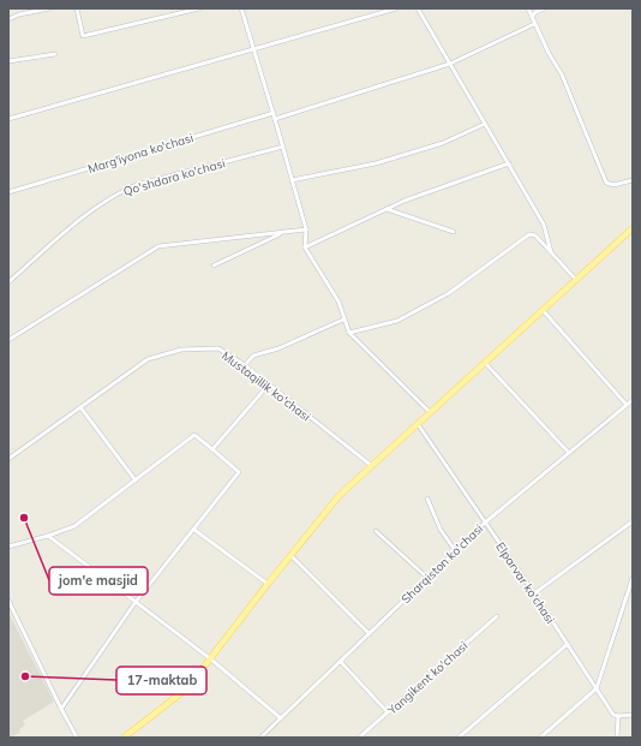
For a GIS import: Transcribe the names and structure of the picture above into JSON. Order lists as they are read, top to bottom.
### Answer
{
  "streets": {
    "street": [
      "Marg'iyona ko'chasi",
      "Qo'shdara ko'chasi",
      "Mustaqillik ko'chasi",
      "Sharqiston ko'chasi",
      "Elparvar ko'chasi",
      "Yangikent ko'chasi"
    ]
  },
  "crossings": [
    ["Sharqiston ko'chasi", "Elparvar ko'chasi"]
  ],
  "places": ["jom'e masjid", "17-maktab"]
}
